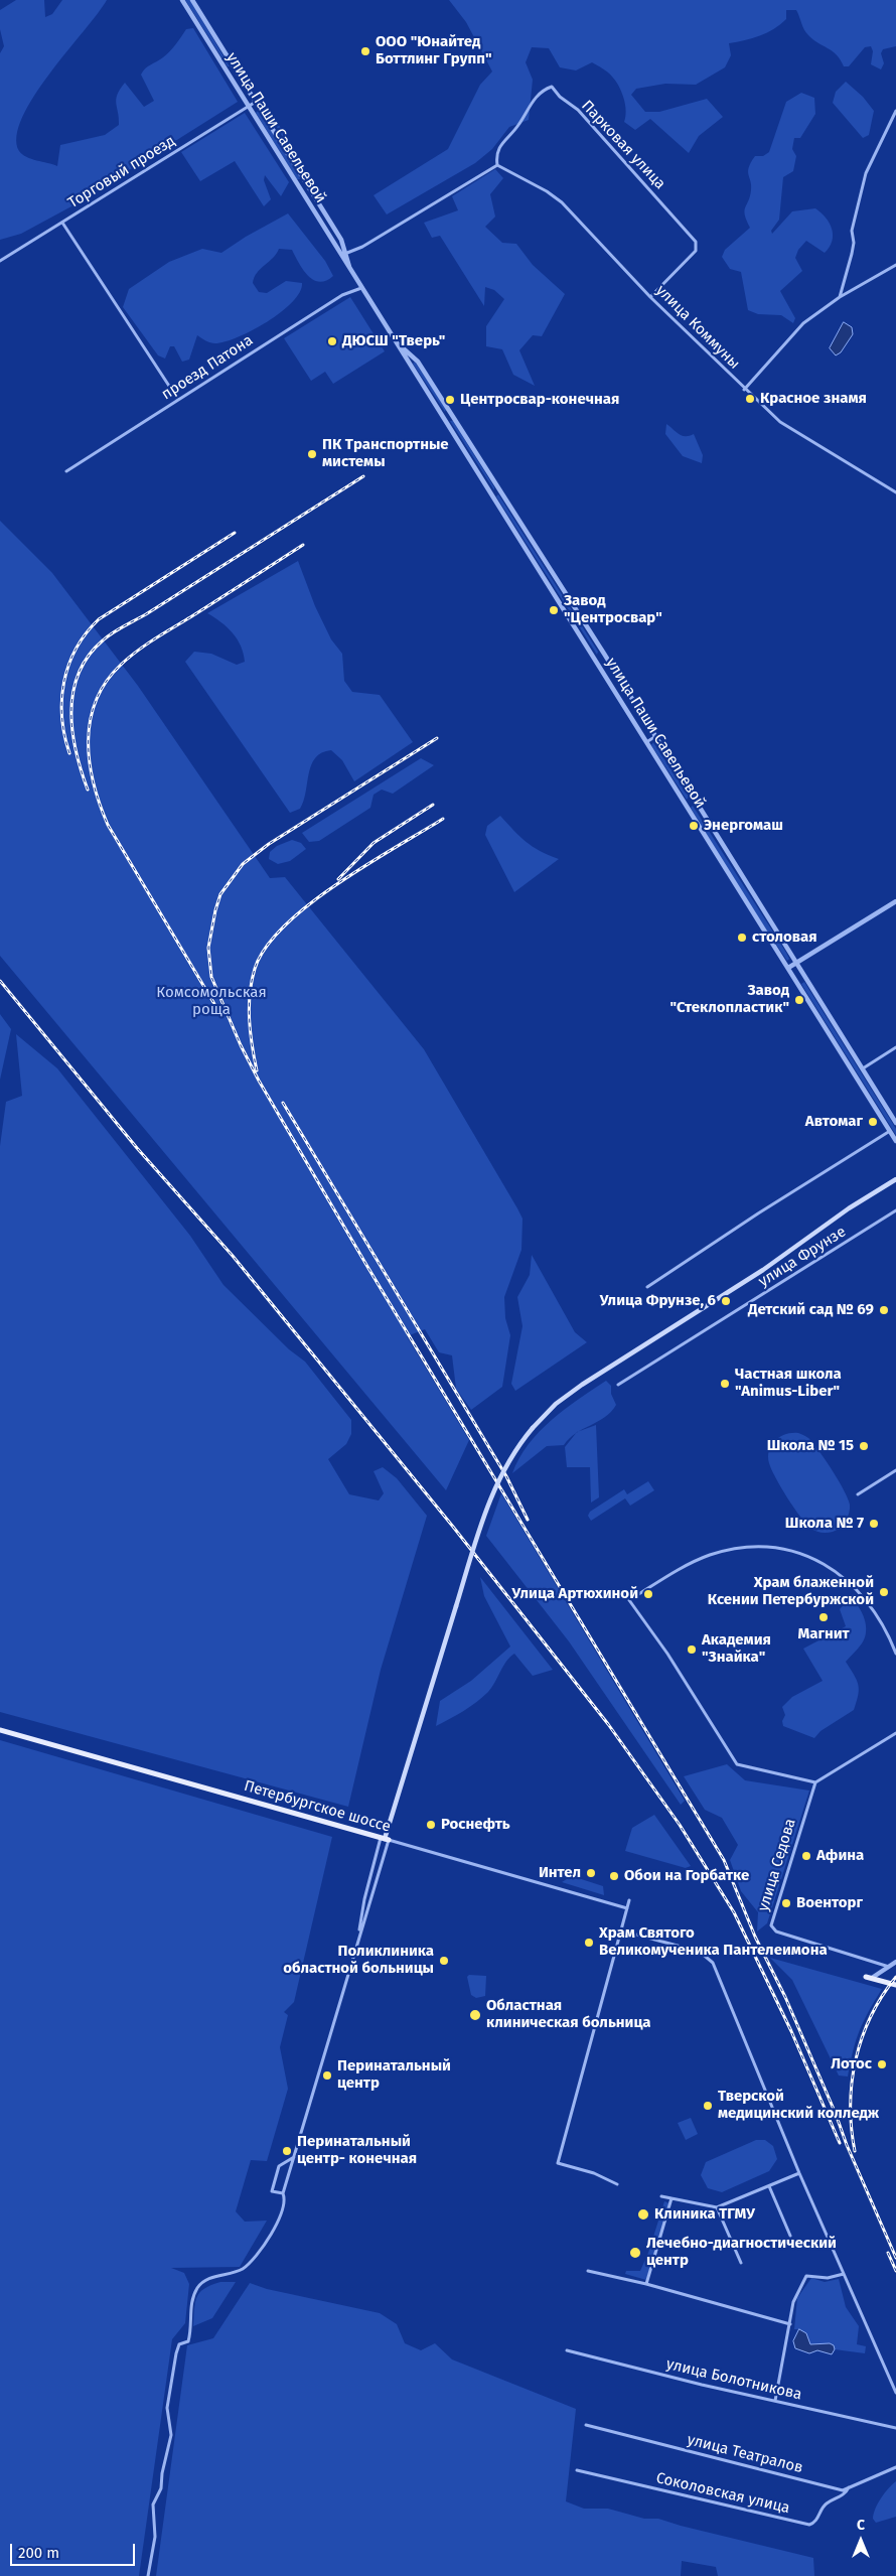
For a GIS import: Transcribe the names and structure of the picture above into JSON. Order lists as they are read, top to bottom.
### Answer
{
  "streets": {
    "main road": ["Петербургское шоссе"],
    "street": [
      "улица Паши Савельевой",
      "Парковая улица",
      "Торговый проезд",
      "улица Коммуны",
      "проезд Патона",
      "улица Фрунзе",
      "улица Седова",
      "улица Болотникова",
      "улица Театралов",
      "Соколовская улица"
    ]
  },
  "crossings": [
    ["улица Паши Савельевой", "Торговый проезд"],
    ["улица Паши Савельевой", "проезд Патона"],
    ["Парковая улица", "улица Коммуны"],
    ["улица Театралов", "Соколовская улица"]
  ],
  "parks": ["Комсомольская роща"],
  "places": [
    "ООО \"Юнайтед Боттлинг Групп\"",
    "ДЮСШ \"Тверь\"",
    "Красное знамя",
    "Центросвар-конечная",
    "ПК Транспортные мистемы",
    "Завод \"Центросвар\"",
    "Энергомаш",
    "столовая",
    "Завод \"Стеклопластик\"",
    "Автомаг",
    "Улица Фрунзе, 6",
    "Детский сад № 69",
    "Частная школа \"Animus-Liber\"",
    "Школа № 15",
    "Школа № 7",
    "Храм блаженной Ксении Петербуржской",
    "Улица Артюхиной",
    "Магнит",
    "Академия \"Знайка\"",
    "Роснефть",
    "Афина",
    "Интел",
    "Обои на Горбатке",
    "Военторг",
    "Храм Святого Великомученика Пантелеимона",
    "Поликлиника областной больницы",
    "Областная клиническая больница",
    "Лотос",
    "Перинатальный центр",
    "Тверской медицинский колледж",
    "Перинатальный центр- конечная",
    "Клиника ТГМУ",
    "Лечебно-диагностический центр"
  ],
  "scale_bar": "200 m",
  "north": "top"
}
